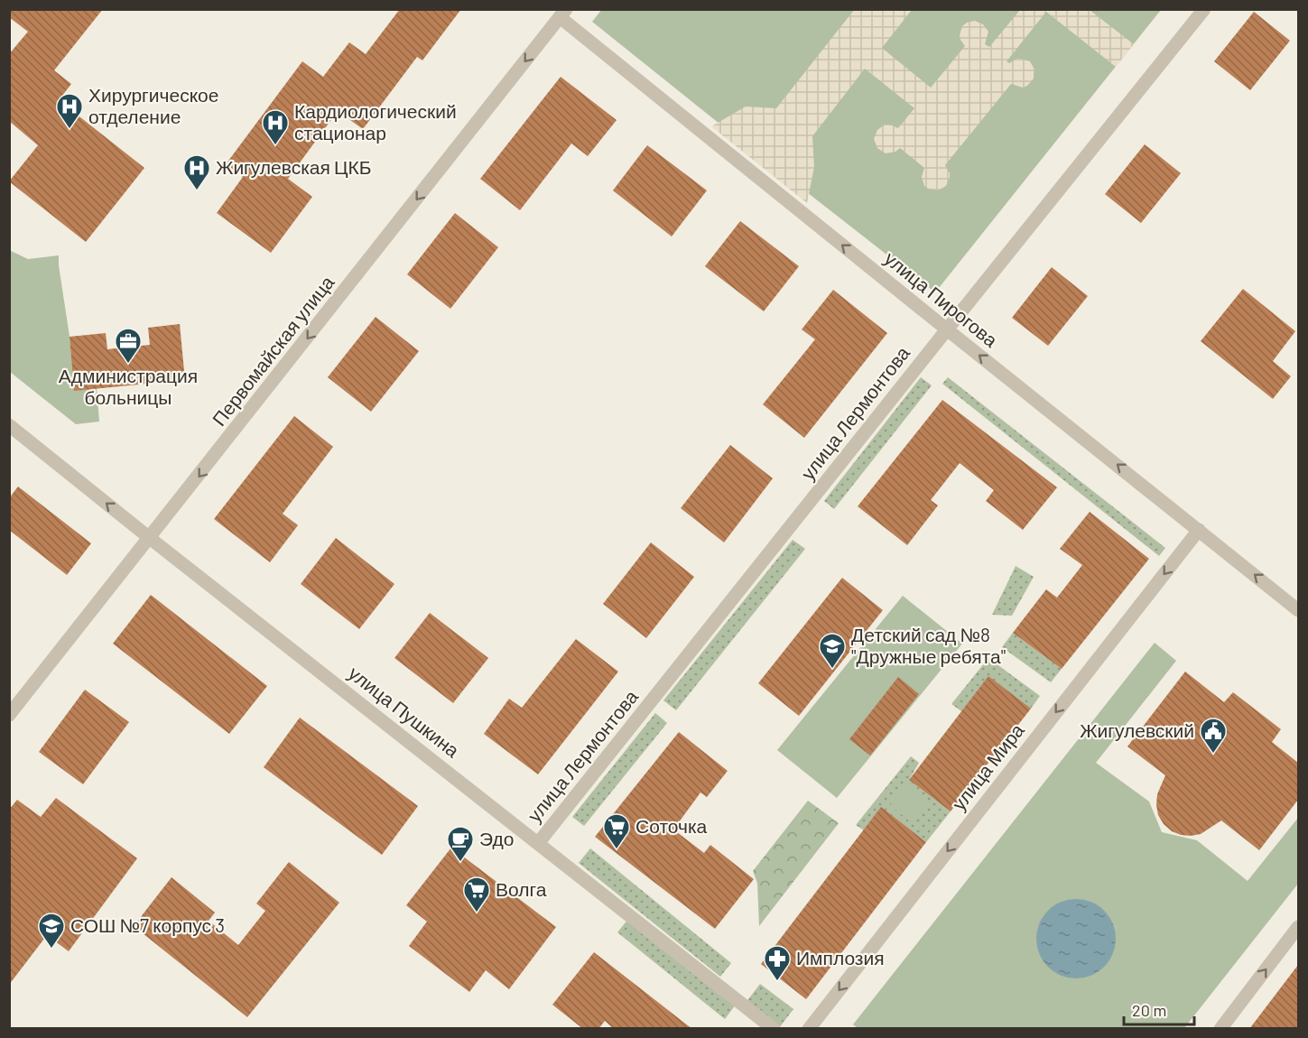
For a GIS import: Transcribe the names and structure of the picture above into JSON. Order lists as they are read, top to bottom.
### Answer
{
  "streets": {
    "street": [
      "улица Пирогова",
      "Первомайская улица",
      "улица Лермонтова",
      "улица Пушкина",
      "улица Мира"
    ]
  },
  "crossings": [
    ["улица Пирогова", "Первомайская улица"],
    ["улица Пирогова", "улица Лермонтова"],
    ["улица Пирогова", "улица Мира"],
    ["Первомайская улица", "улица Пушкина"],
    ["улица Лермонтова", "улица Пушкина"]
  ],
  "one_way": ["улица Пирогова", "Первомайская улица", "улица Мира"],
  "places": {
    "hospital": ["Хирургическое отделение", "Кардиологический стационар", "Жигулевская ЦКБ"],
    "office": ["Администрация больницы"],
    "school or university": ["Детский сад №8 \"Дружные ребята\"", "СОШ №7 корпус 3"],
    "public building": ["Жигулевский"],
    "supermarket": ["Соточка", "Волга"],
    "cafe": ["Эдо"],
    "pharmacy": ["Имплозия"]
  },
  "scale_bar": "20 m"
}
